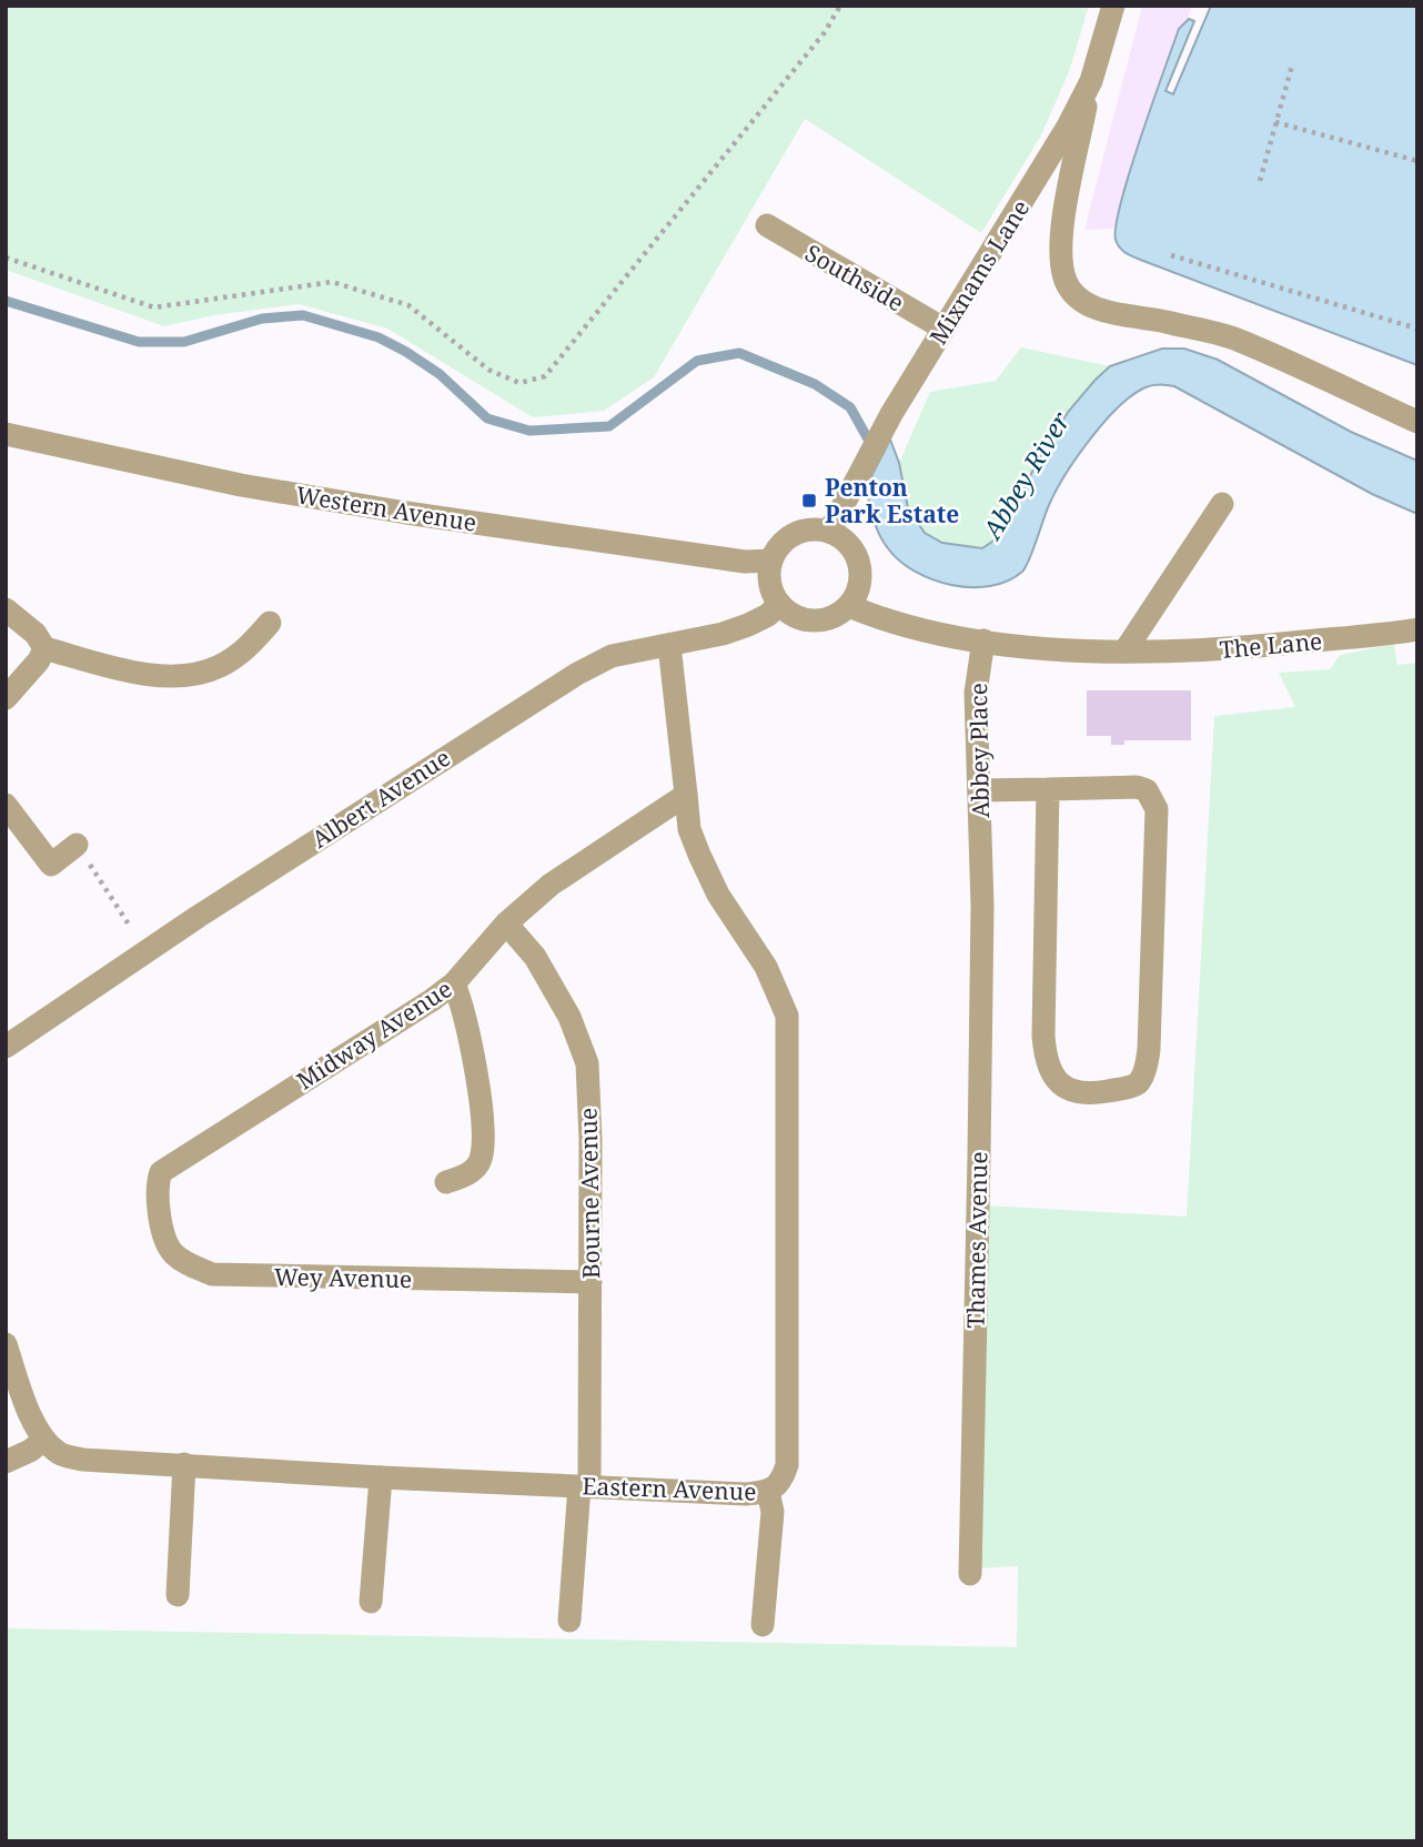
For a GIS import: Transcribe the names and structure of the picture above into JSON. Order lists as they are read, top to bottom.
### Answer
{
  "streets": {
    "street": [
      "Mixnams Lane",
      "Southside",
      "Western Avenue",
      "The Lane",
      "Abbey Place",
      "Albert Avenue",
      "Midway Avenue",
      "Bourne Avenue",
      "Thames Avenue",
      "Wey Avenue",
      "Eastern Avenue"
    ]
  },
  "crossings": [
    ["Mixnams Lane", "Southside"],
    ["Mixnams Lane", "Western Avenue"],
    ["Mixnams Lane", "Albert Avenue"],
    ["Western Avenue", "Albert Avenue"],
    ["The Lane", "Abbey Place"],
    ["Abbey Place", "Thames Avenue"],
    ["Midway Avenue", "Bourne Avenue"],
    ["Midway Avenue", "Wey Avenue"],
    ["Midway Avenue", "Eastern Avenue"],
    ["Bourne Avenue", "Wey Avenue"],
    ["Bourne Avenue", "Eastern Avenue"]
  ],
  "water": ["Abbey River"],
  "places": {
    "transit": ["Penton Park Estate"]
  }
}
